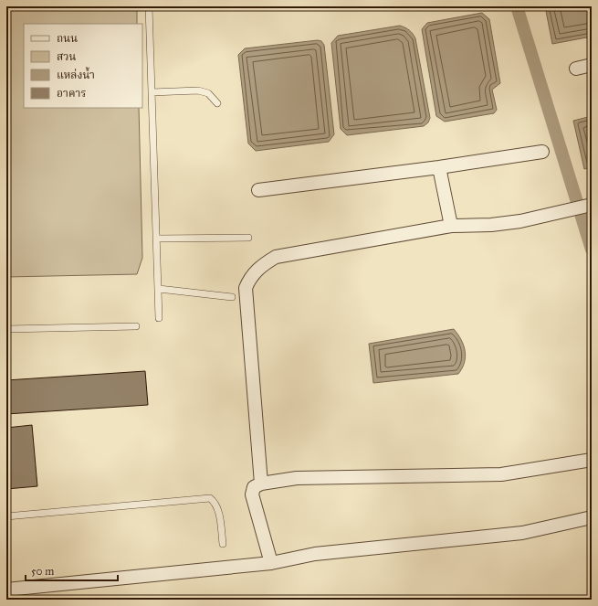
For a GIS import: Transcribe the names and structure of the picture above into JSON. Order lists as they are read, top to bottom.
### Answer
{
  "legend": [
    "ถนน",
    "สวน",
    "แหล่งน้ำ",
    "อาคาร"
  ],
  "scale_bar": "50 m"
}
